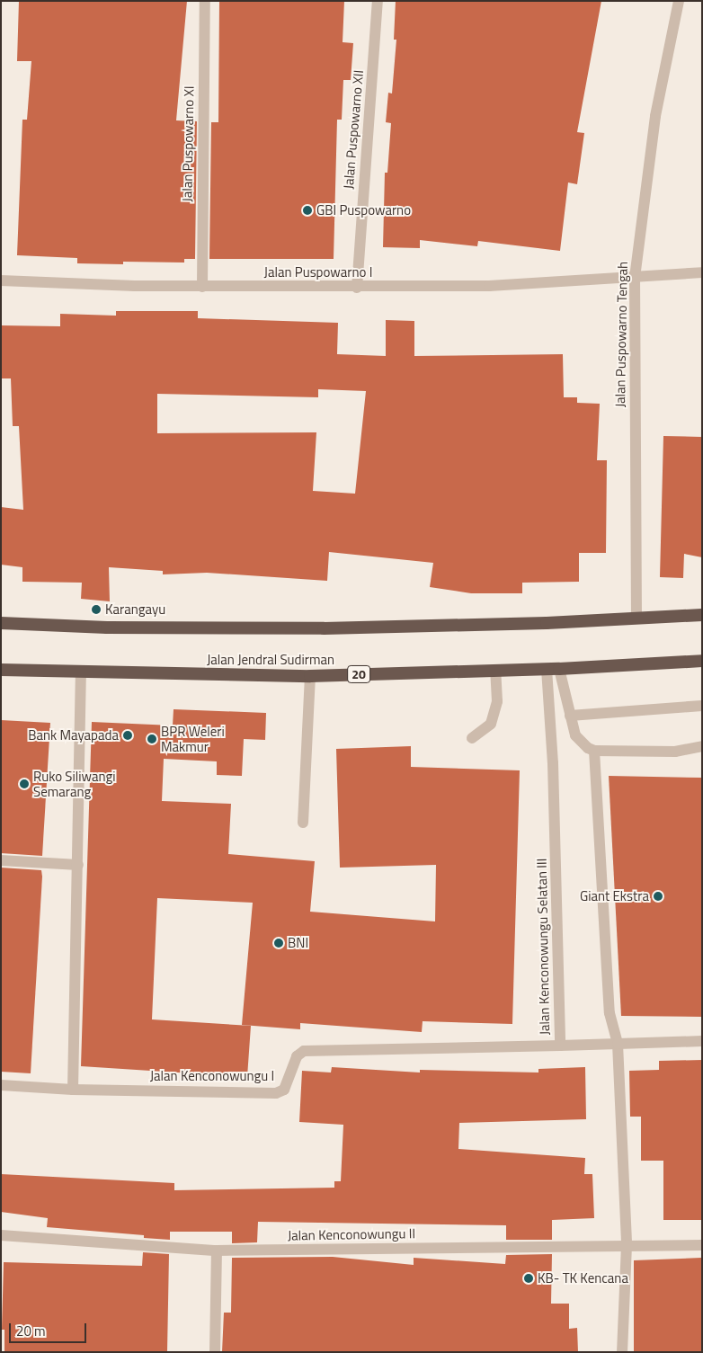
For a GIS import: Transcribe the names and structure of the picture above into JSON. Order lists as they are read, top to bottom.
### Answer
{
  "streets": {
    "highway": ["Jalan Jendral Sudirman", "20"],
    "street": [
      "Jalan Puspowarno XII",
      "Jalan Puspowarno XI",
      "Jalan Puspowarno I",
      "Jalan Puspowarno Tengah",
      "Jalan Kenconowungu Selatan III",
      "Jalan Kenconowungu I",
      "Jalan Kenconowungu II"
    ]
  },
  "crossings": [
    ["Jalan Puspowarno XII", "Jalan Puspowarno I"],
    ["Jalan Puspowarno XI", "Jalan Puspowarno I"],
    ["Jalan Puspowarno I", "Jalan Puspowarno Tengah"],
    ["Jalan Jendral Sudirman", "Jalan Kenconowungu Selatan III"],
    ["Jalan Kenconowungu Selatan III", "Jalan Kenconowungu I"]
  ],
  "places": [
    "GBI Puspowarno",
    "Karangayu",
    "Bank Mayapada",
    "BPR Weleri Makmur",
    "Ruko Siliwangi Semarang",
    "Giant Ekstra",
    "BNI",
    "KB- TK Kencana"
  ],
  "scale_bar": "20 m"
}
